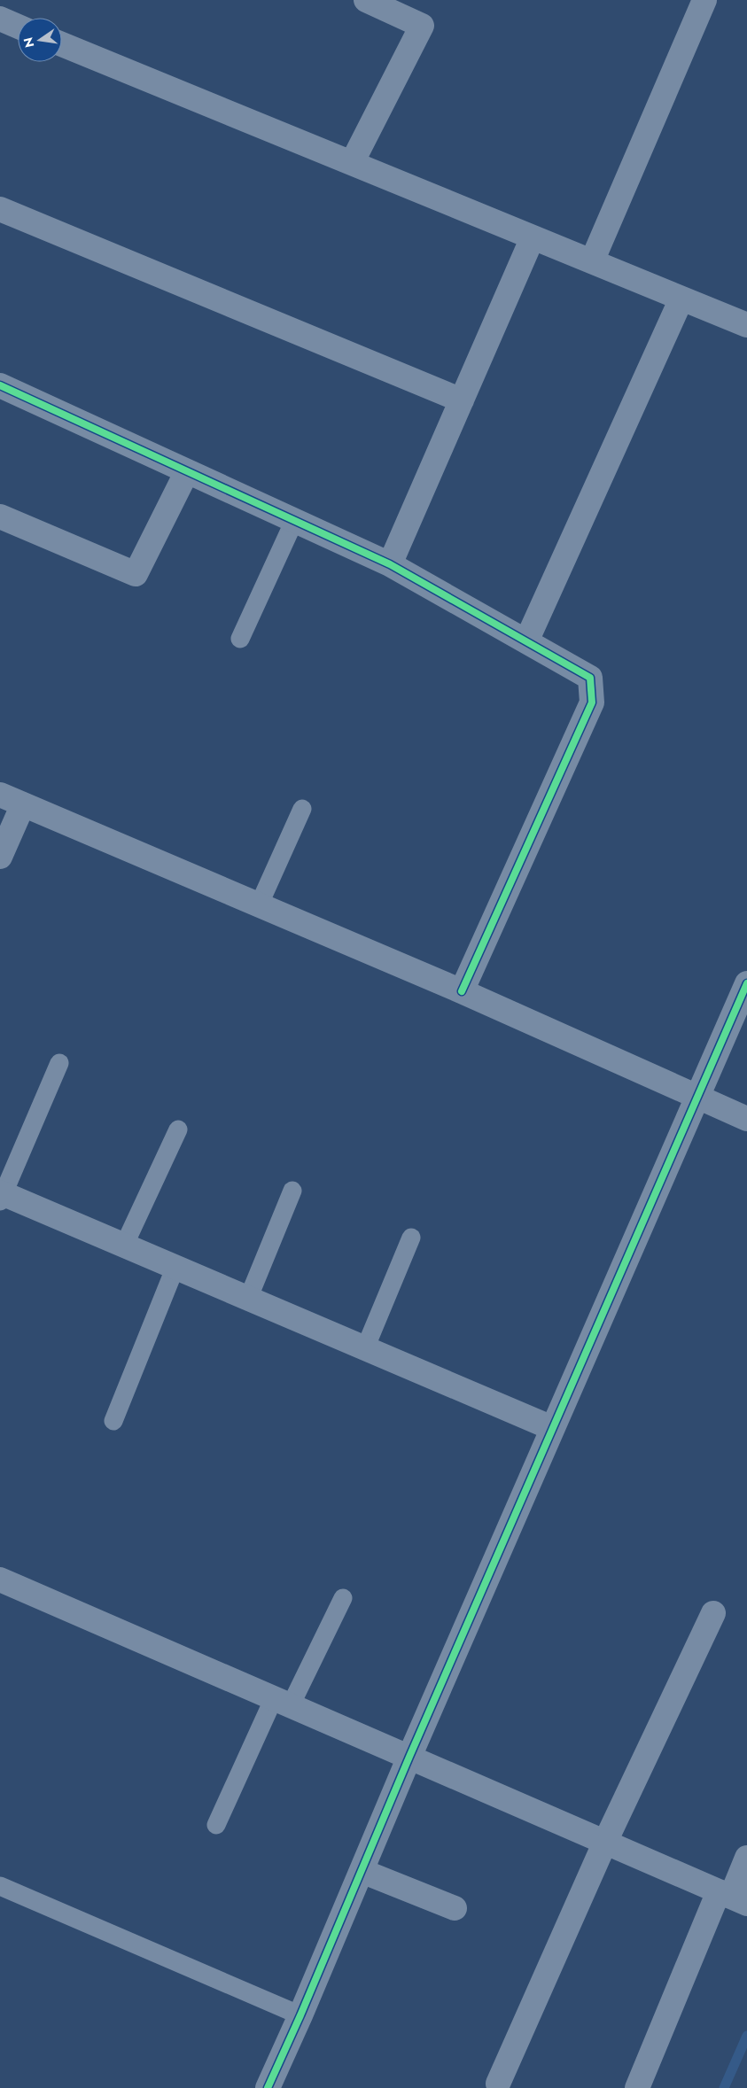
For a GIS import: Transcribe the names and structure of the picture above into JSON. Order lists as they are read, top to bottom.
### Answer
{
  "north": "left"
}
